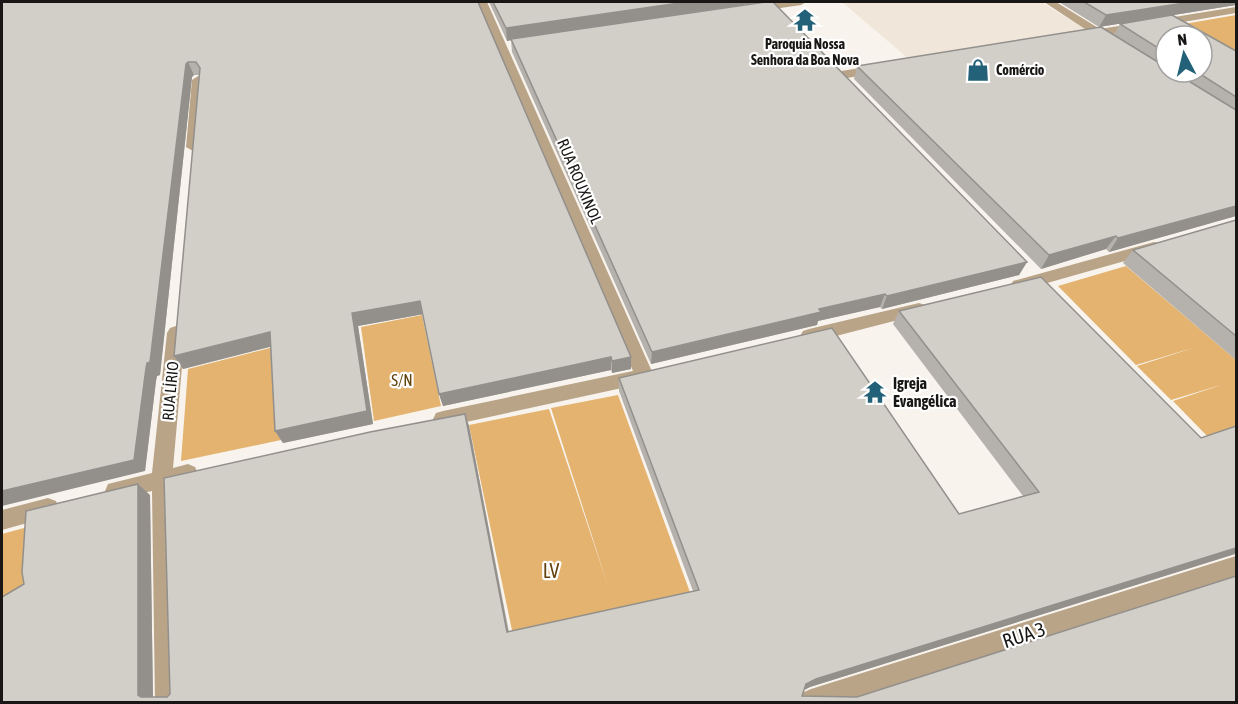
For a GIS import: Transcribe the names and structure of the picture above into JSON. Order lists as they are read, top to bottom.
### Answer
{
  "streets": {
    "street": ["RUA ROUXINOL", "RUA LÍRIO", "RUA 3"]
  },
  "parks": ["S/N", "LV"],
  "places": {
    "temple": ["Paroquia Nossa Senhora da Boa Nova", "Igreja Evangélica"],
    "shop": ["Comércio"]
  },
  "north": "top"
}
